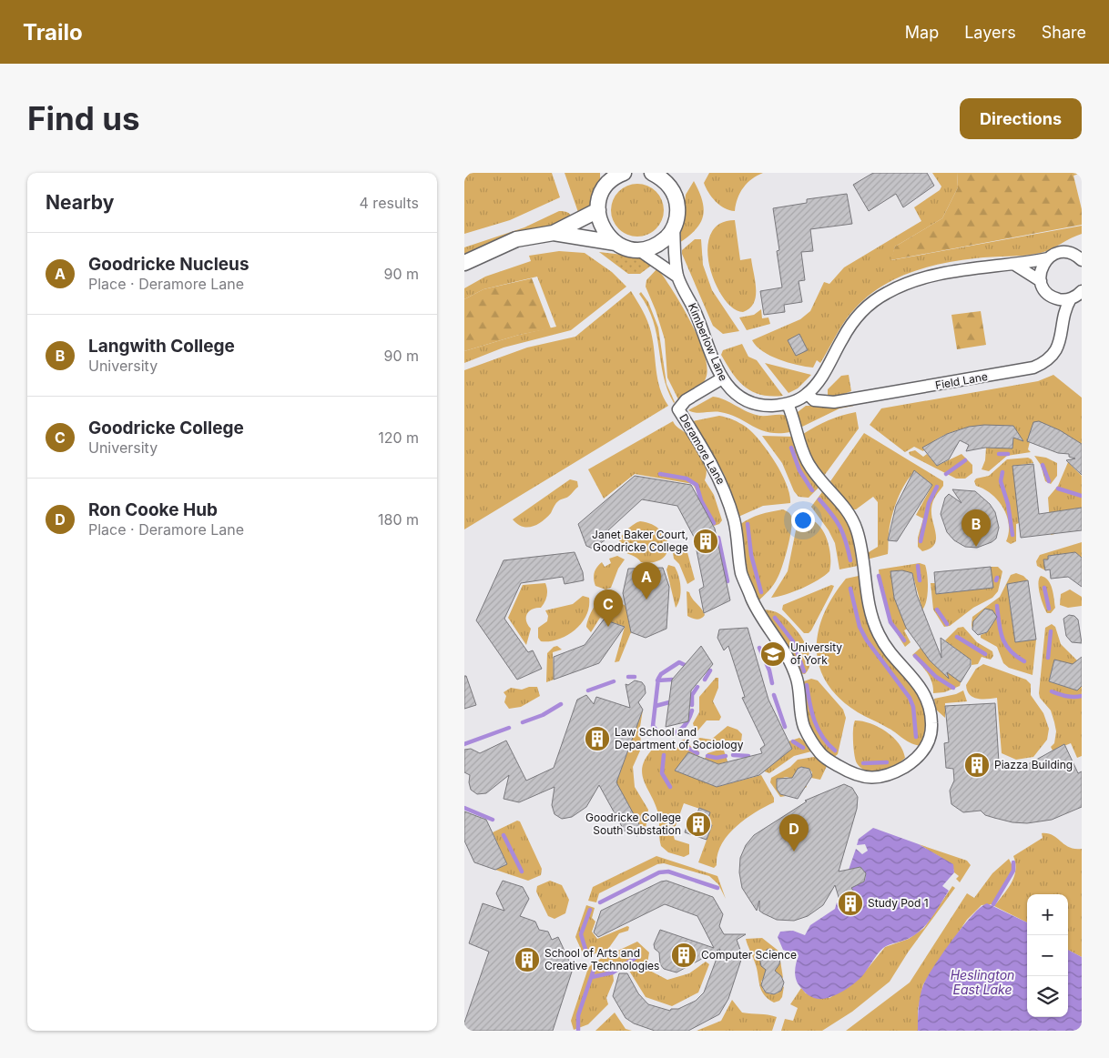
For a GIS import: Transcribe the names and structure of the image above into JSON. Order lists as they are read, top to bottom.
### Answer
{
  "streets": {
    "street": ["Kimberlow Lane", "Field Lane", "Deramore Lane"]
  },
  "crossings": [
    ["Kimberlow Lane", "Field Lane"],
    ["Kimberlow Lane", "Deramore Lane"]
  ],
  "water": ["Heslington East Lake"],
  "places": {
    "building": [
      "Janet Baker Court, Goodricke College",
      "Law School and Department of Sociology",
      "Piazza Building",
      "Goodricke College South Substation",
      "Study Pod 1",
      "Computer Science",
      "School of Arts and Creative Technologies"
    ],
    "school or university": ["University of York"]
  },
  "page": {
    "header": "Trailo",
    "nav": ["Map", "Layers", "Share"],
    "buttons": "Directions",
    "title": "Find us",
    "heading": ["Nearby", "4 results"],
    "list": [
      {
        "mark": "A",
        "name": "Goodricke Nucleus",
        "note": "Place · Deramore Lane",
        "value": "90 m"
      },
      {
        "mark": "B",
        "name": "Langwith College",
        "note": "University",
        "value": "90 m"
      },
      {
        "mark": "C",
        "name": "Goodricke College",
        "note": "University",
        "value": "120 m"
      },
      {
        "mark": "D",
        "name": "Ron Cooke Hub",
        "note": "Place · Deramore Lane",
        "value": "180 m"
      }
    ],
    "pins": [
      "B",
      "A",
      "C",
      "D"
    ],
    "map_buttons": ["+", "−"]
  }
}
